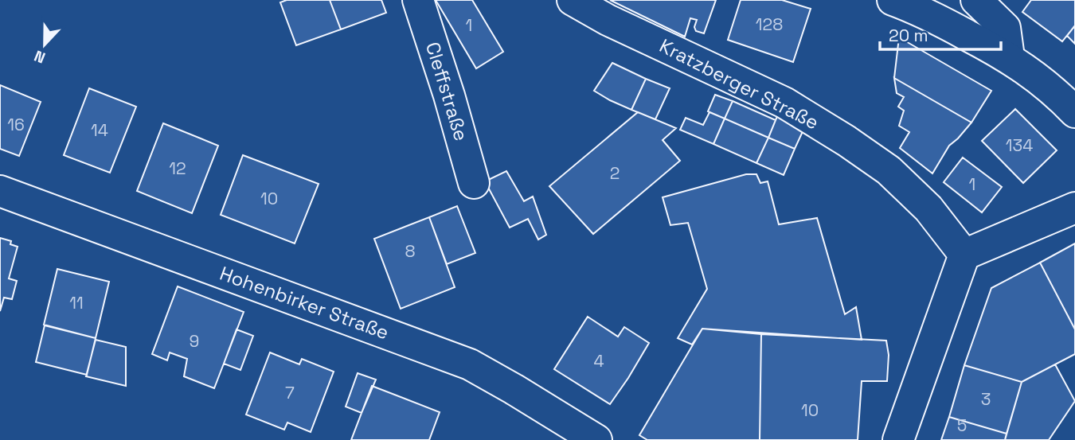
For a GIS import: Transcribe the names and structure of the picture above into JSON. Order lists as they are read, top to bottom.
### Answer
{
  "streets": {
    "street": ["Kratzberger Straße", "Cleffstraße", "Hohenbirker Straße"]
  },
  "house_numbers": [
    "128",
    "1",
    "16",
    "14",
    "134",
    "12",
    "2",
    "1",
    "10",
    "8",
    "11",
    "9",
    "4",
    "7",
    "3",
    "10",
    "5"
  ],
  "scale_bar": "20 m",
  "north": "bottom"
}
